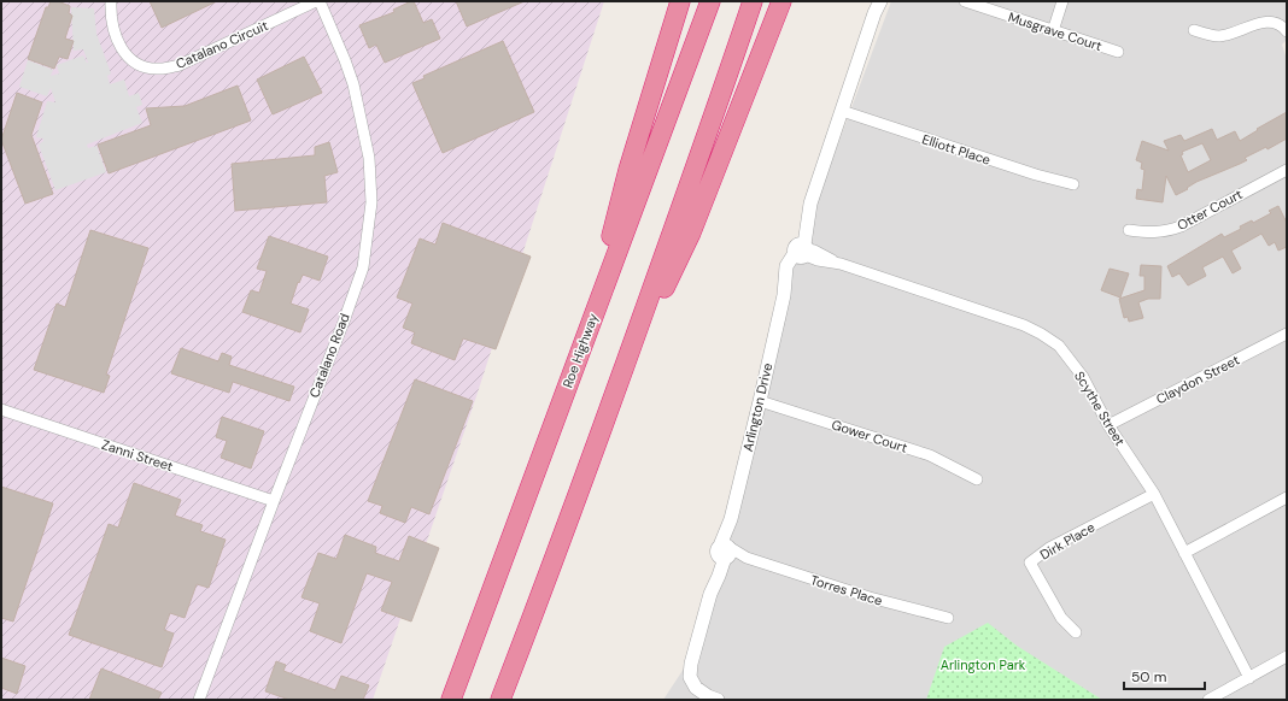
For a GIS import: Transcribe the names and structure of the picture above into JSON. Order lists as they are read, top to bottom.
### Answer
{
  "streets": {
    "highway": ["Roe Highway"],
    "street": [
      "Musgrave Court",
      "Catalano Circuit",
      "Elliott Place",
      "Otter Court",
      "Catalano Road",
      "Claydon Street",
      "Arlington Drive",
      "Scythe Street",
      "Gower Court",
      "Zanni Street",
      "Dirk Place",
      "Torres Place"
    ]
  },
  "crossings": [
    ["Catalano Circuit", "Catalano Road"],
    ["Elliott Place", "Arlington Drive"],
    ["Catalano Road", "Zanni Street"],
    ["Claydon Street", "Scythe Street"],
    ["Arlington Drive", "Scythe Street"],
    ["Arlington Drive", "Gower Court"],
    ["Arlington Drive", "Torres Place"],
    ["Scythe Street", "Dirk Place"]
  ],
  "parks": ["Arlington Park"],
  "scale_bar": "50 m"
}
